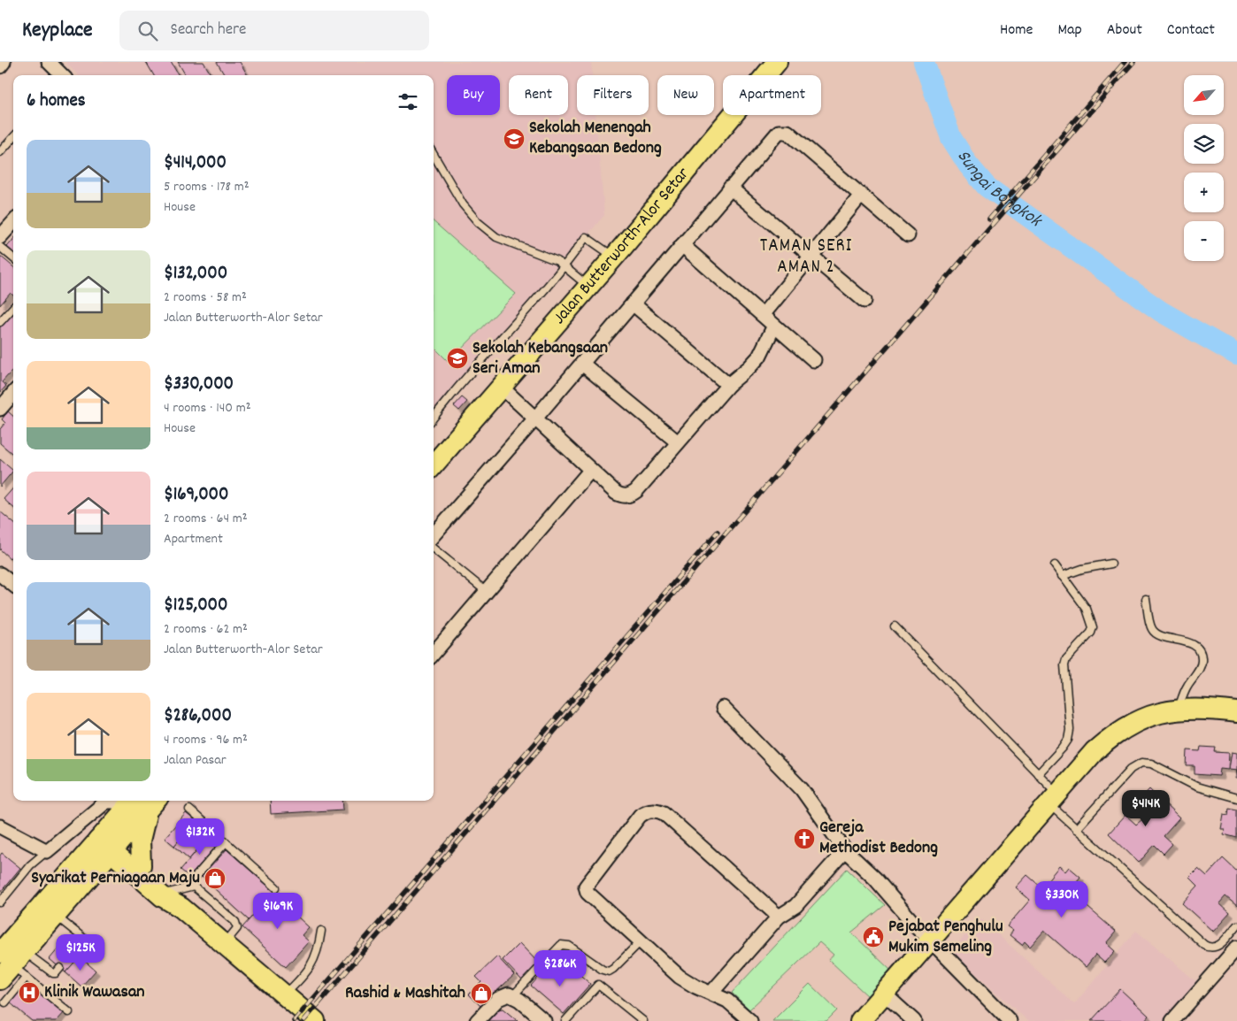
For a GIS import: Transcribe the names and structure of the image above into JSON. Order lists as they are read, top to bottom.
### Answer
{
  "streets": {
    "main road": ["Jalan Butterworth-Alor Setar"]
  },
  "districts": ["TAMAN SERI AMAN 2"],
  "water": ["Sungai Bongkok"],
  "places": {
    "school or university": ["Sekolah Menengah Kebangsaan Bedong", "Sekolah Kebangsaan Seri Aman"],
    "church": ["Gereja Methodist Bedong"],
    "shop": ["Syarikat Perniagaan Maju", "Rashid & Mashitah"],
    "public building": ["Pejabat Penghulu Mukim Semeling"],
    "hospital": ["Klinik Wawasan"]
  },
  "north": "bottom left",
  "page": {
    "header": "Keyplace",
    "search": "Search here",
    "nav": [
      "Home",
      "Map",
      "About",
      "Contact"
    ],
    "map_buttons": ["+", "−"],
    "chip": [
      "Buy",
      "Rent",
      "Filters",
      "New",
      "Apartment"
    ],
    "heading": "6 homes",
    "list": [
      {
        "name": "$414,000",
        "note": "5 rooms · 178 m² · House"
      },
      {
        "name": "$132,000",
        "note": "2 rooms · 58 m² · Jalan Butterworth-Alor Setar"
      },
      {
        "name": "$330,000",
        "note": "4 rooms · 140 m² · House"
      },
      {
        "name": "$169,000",
        "note": "2 rooms · 64 m² · Apartment"
      },
      {
        "name": "$125,000",
        "note": "2 rooms · 62 m² · Jalan Butterworth-Alor Setar"
      },
      {
        "name": "$286,000",
        "note": "4 rooms · 96 m² · Jalan Pasar"
      }
    ],
    "price": [
      "$414K",
      "$132K",
      "$330K",
      "$169K",
      "$125K",
      "$286K"
    ]
  }
}
